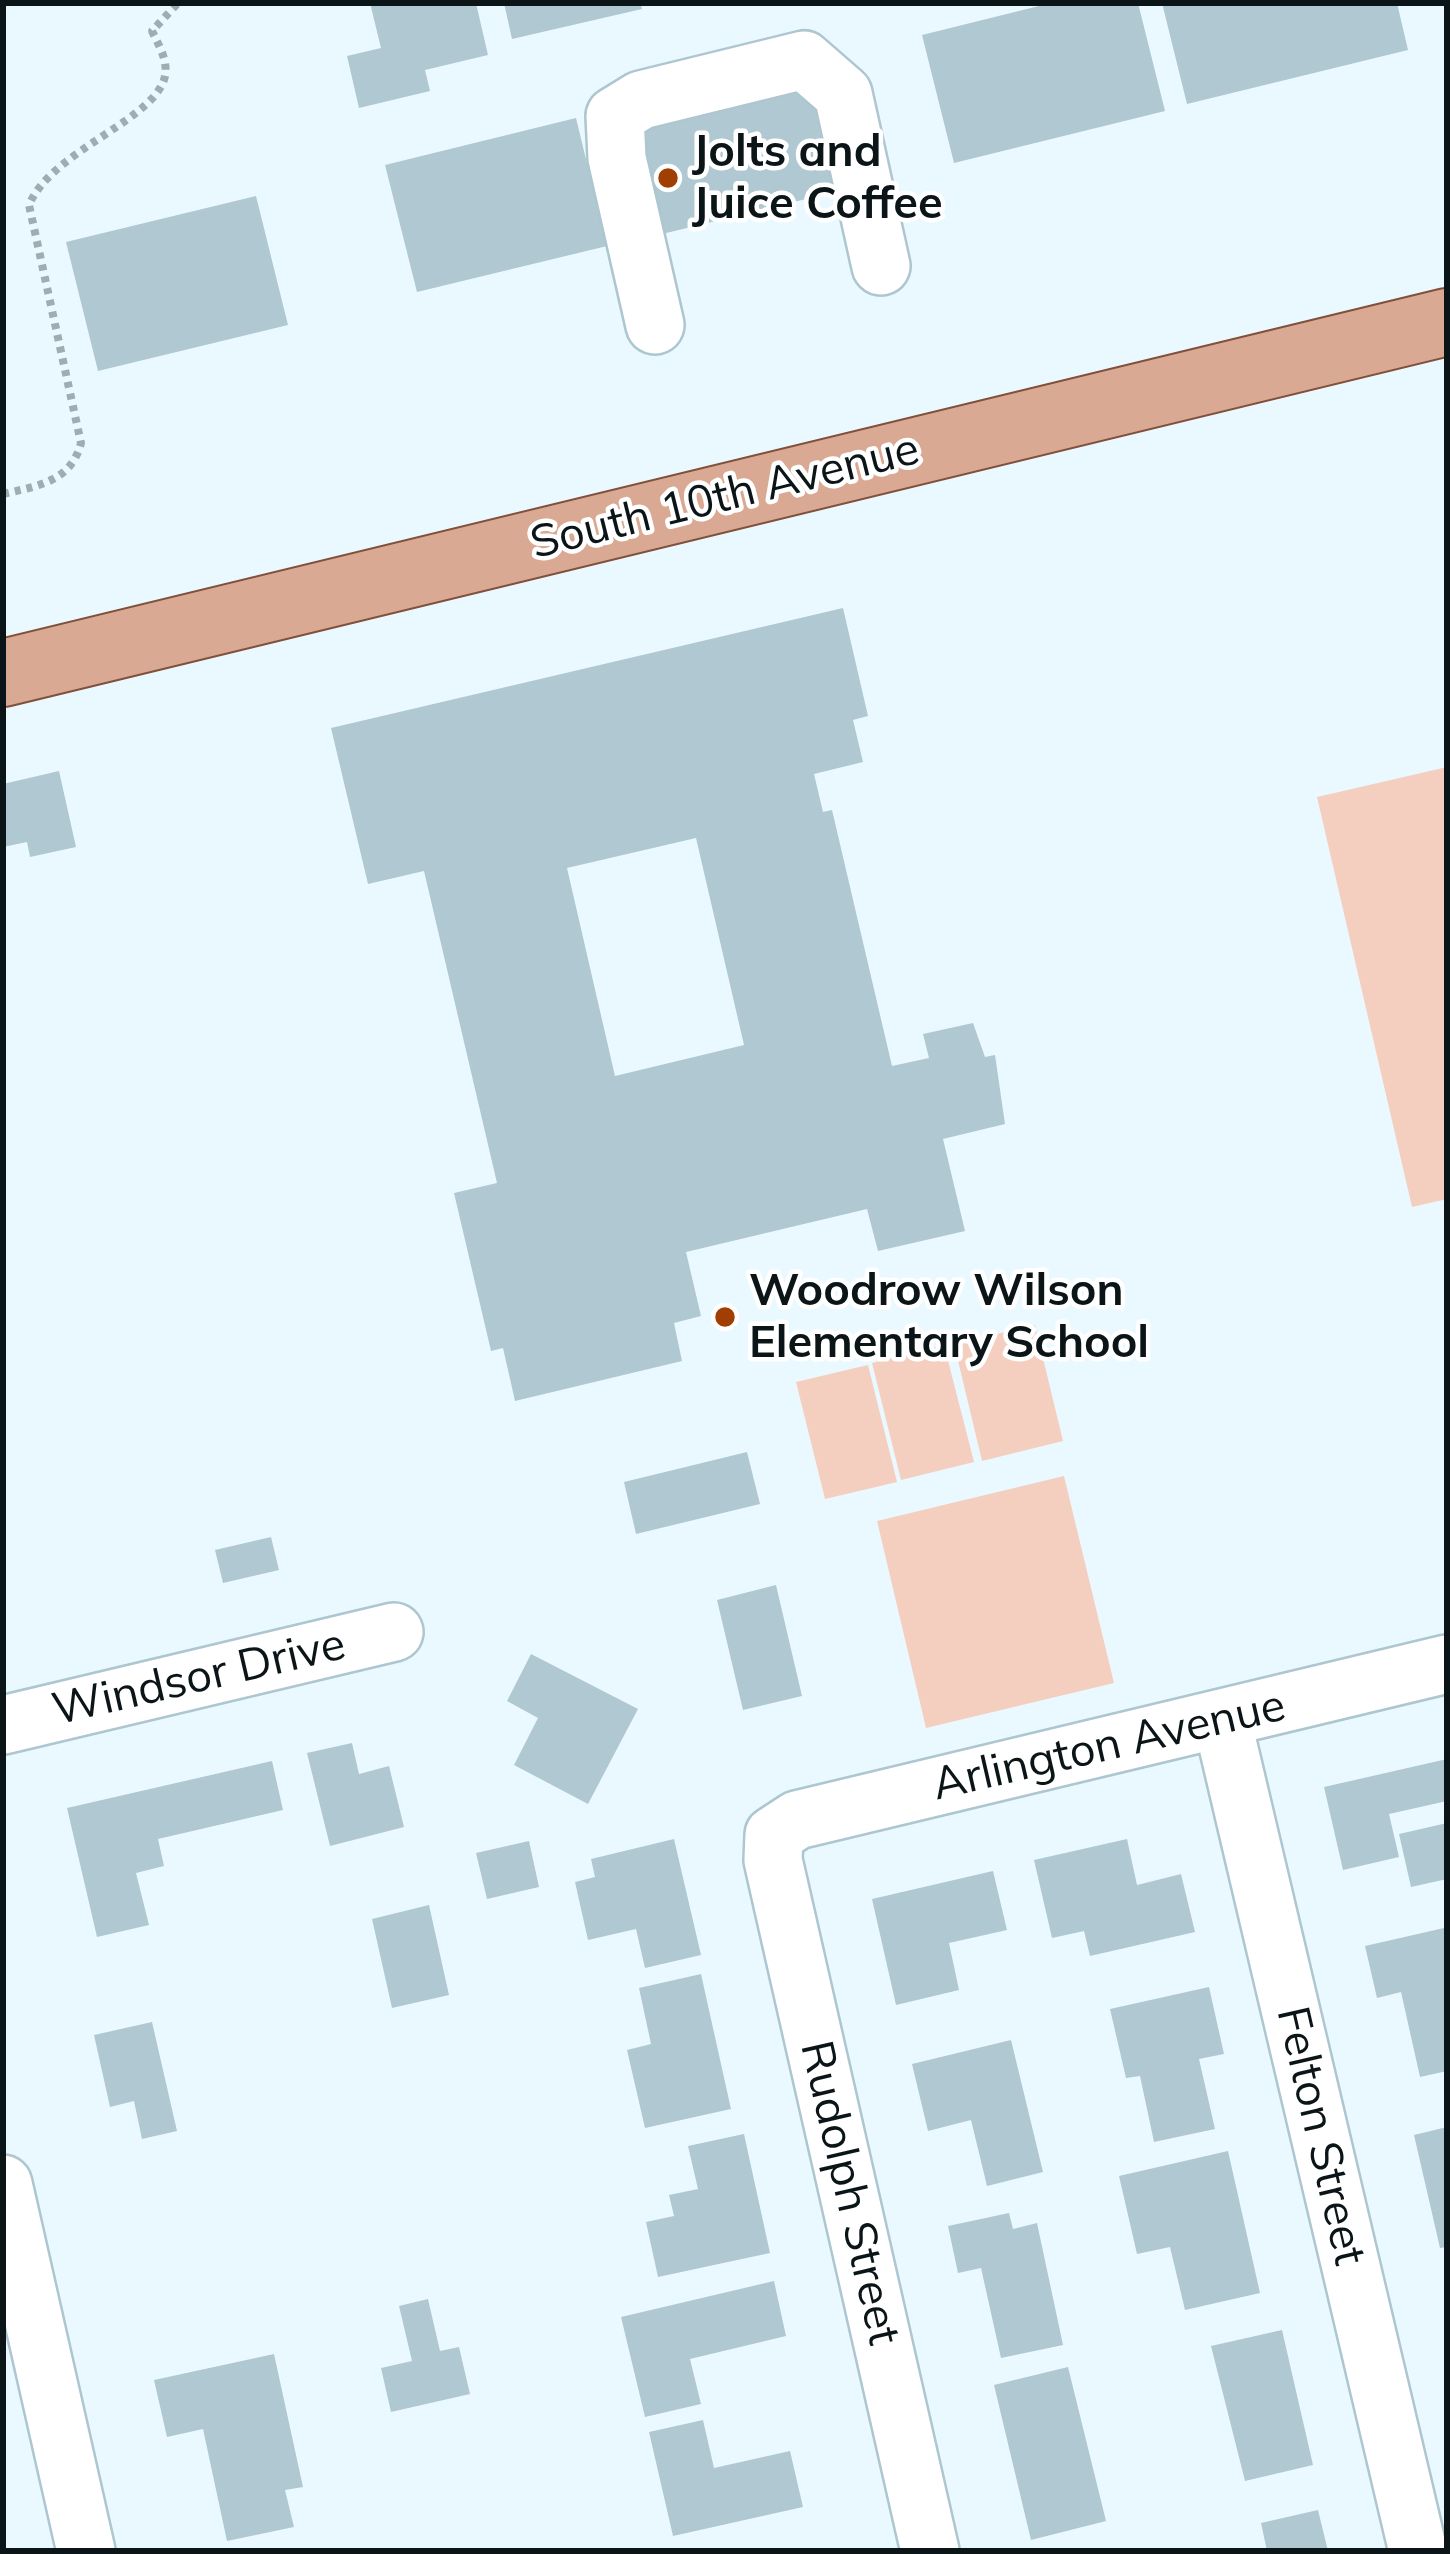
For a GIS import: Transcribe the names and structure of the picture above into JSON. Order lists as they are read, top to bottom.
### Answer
{
  "streets": {
    "main road": ["South 10th Avenue"],
    "street": [
      "Windsor Drive",
      "Arlington Avenue",
      "Felton Street",
      "Rudolph Street"
    ]
  },
  "crossings": [
    ["Arlington Avenue", "Felton Street"],
    ["Arlington Avenue", "Rudolph Street"]
  ],
  "places": ["Jolts and Juice Coffee", "Woodrow Wilson Elementary School"]
}
